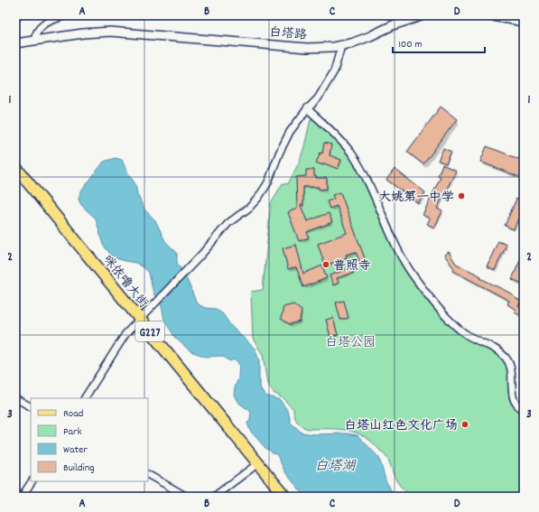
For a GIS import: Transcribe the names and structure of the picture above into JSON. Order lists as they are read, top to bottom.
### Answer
{
  "streets": {
    "highway": ["咪依噜大街", "G227"],
    "street": ["白塔路"]
  },
  "water": ["白塔湖"],
  "parks": ["白塔公园"],
  "places": ["大姚第一中学", "普照寺", "白塔山红色文化广场"],
  "legend": [
    "Road",
    "Park",
    "Water",
    "Building"
  ],
  "scale_bar": "100 m",
  "grid": {
    "columns": [
      "A",
      "B",
      "C",
      "D"
    ],
    "rows": ["1", "2", "3"]
  }
}
